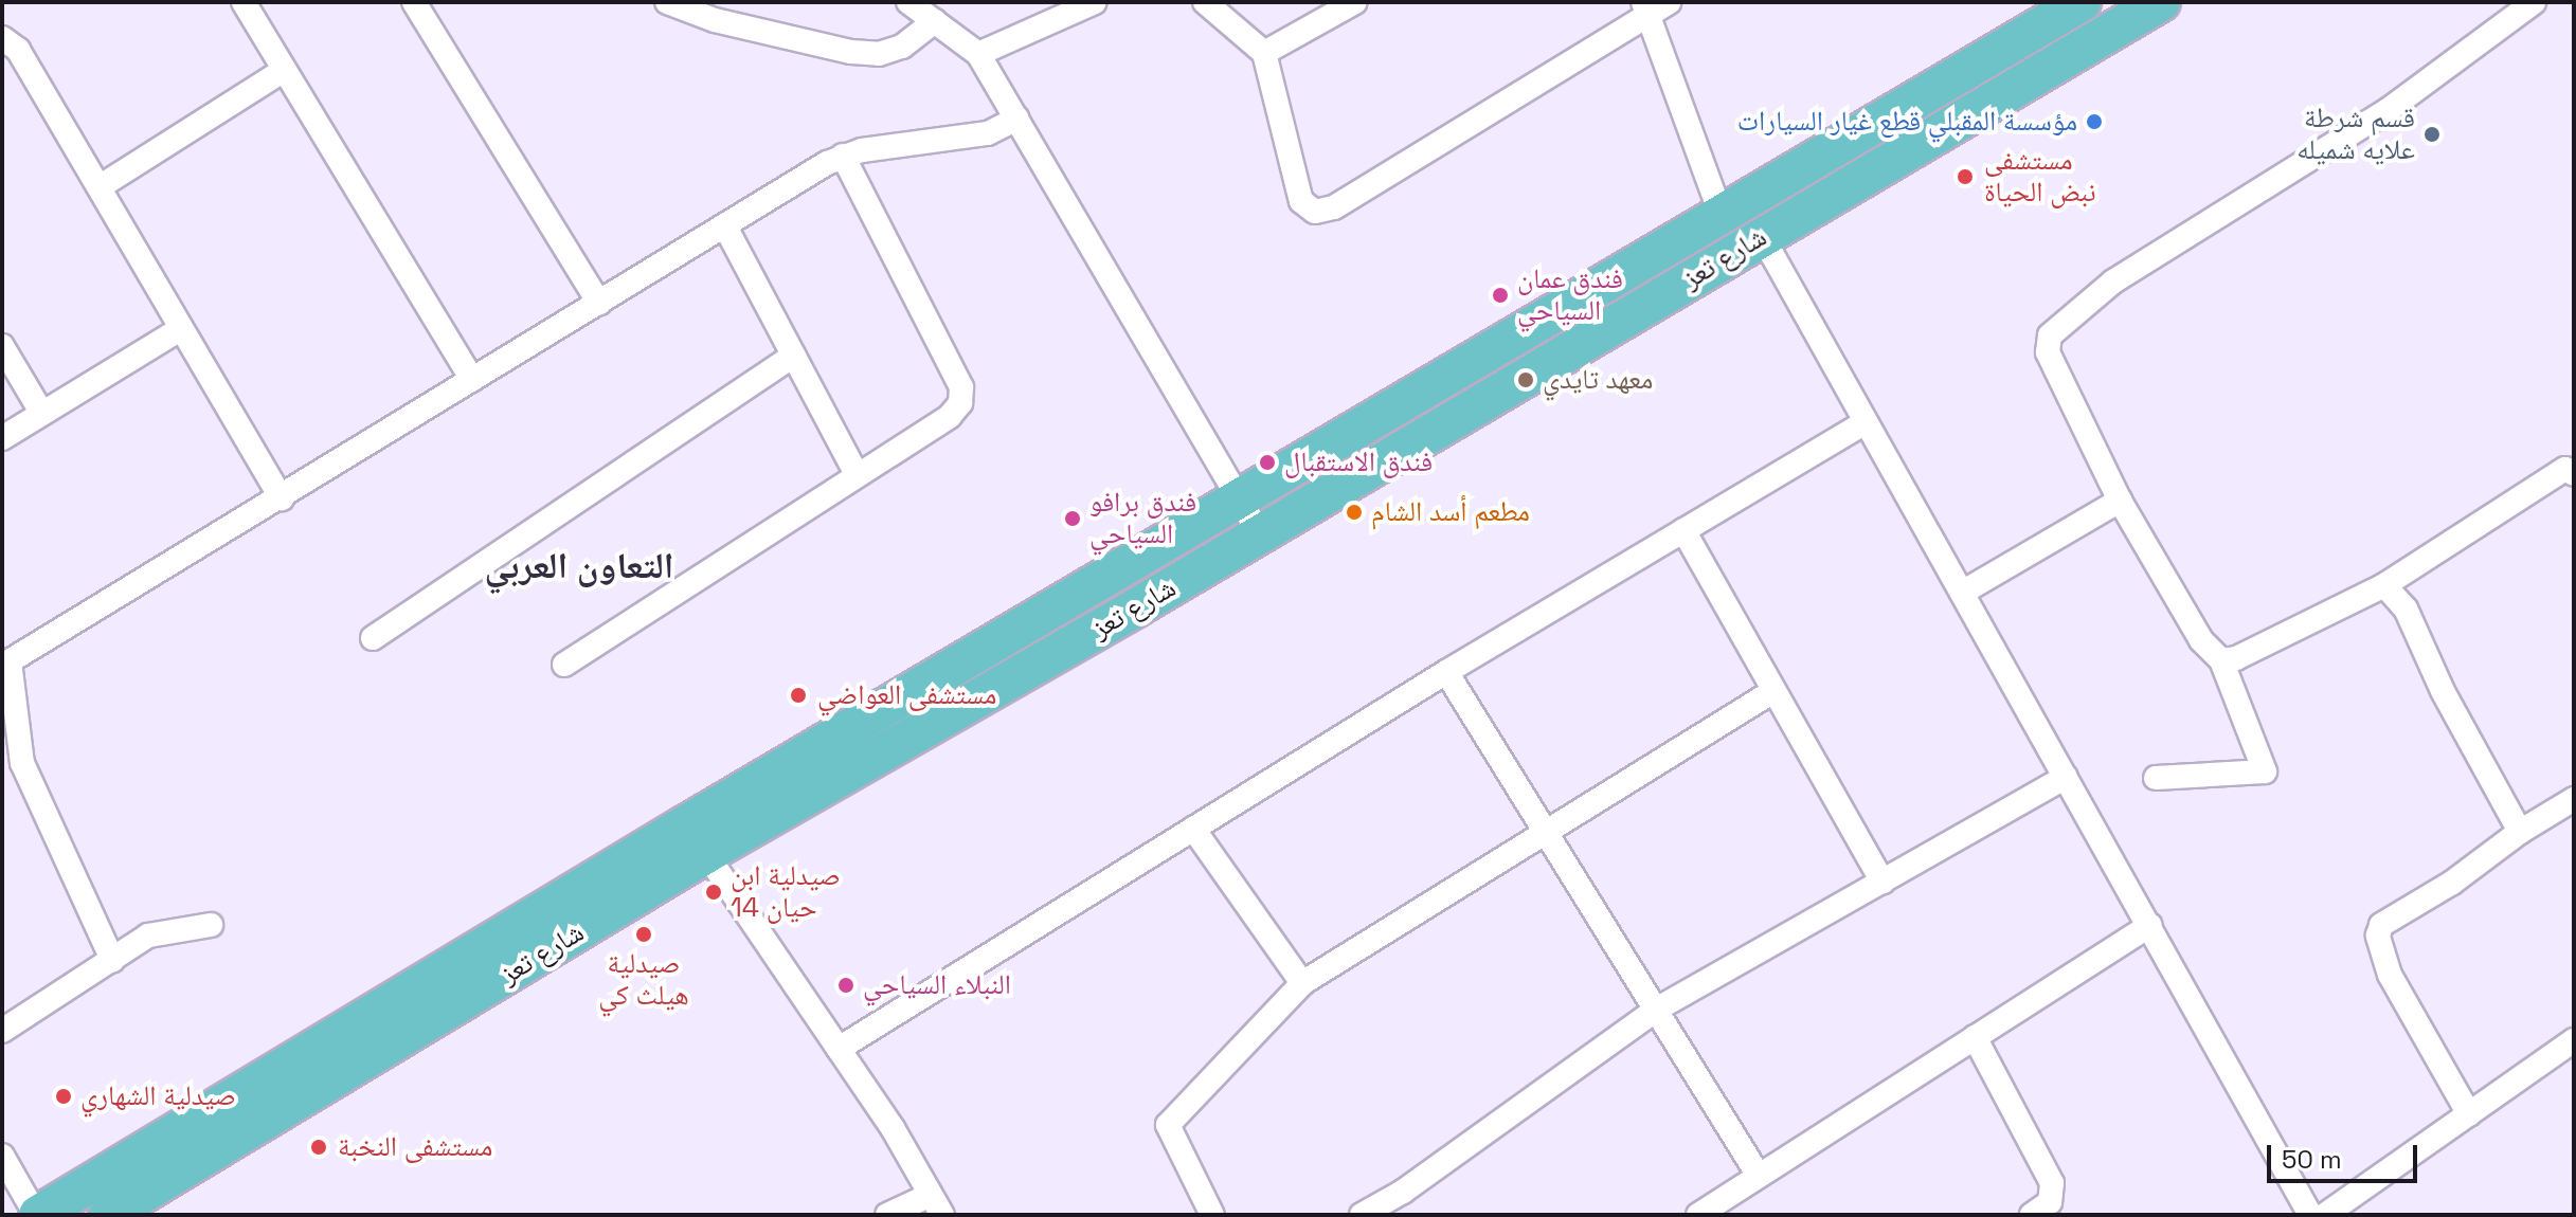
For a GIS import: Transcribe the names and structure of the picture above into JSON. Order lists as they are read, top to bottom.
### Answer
{
  "streets": {
    "highway": ["شارع تعز"]
  },
  "districts": ["التعاون العربي"],
  "places": [
    "مؤسسة المقبلي قطع غيار السيارات",
    "قسم شرطة علايه شميله",
    "مستشفى نبض الحياة",
    "فندق عمان السياحي",
    "معهد تايدي",
    "فندق الاستقبال",
    "مطعم أسد الشام",
    "فندق برافو السياحي",
    "مستشفى العواضي",
    "صيدلية ابن حيان 14",
    "صيدلية هيلث كي",
    "النبلاء السياحي",
    "صيدلية الشهاري",
    "مستشفى النخبة"
  ],
  "scale_bar": "50 m"
}
